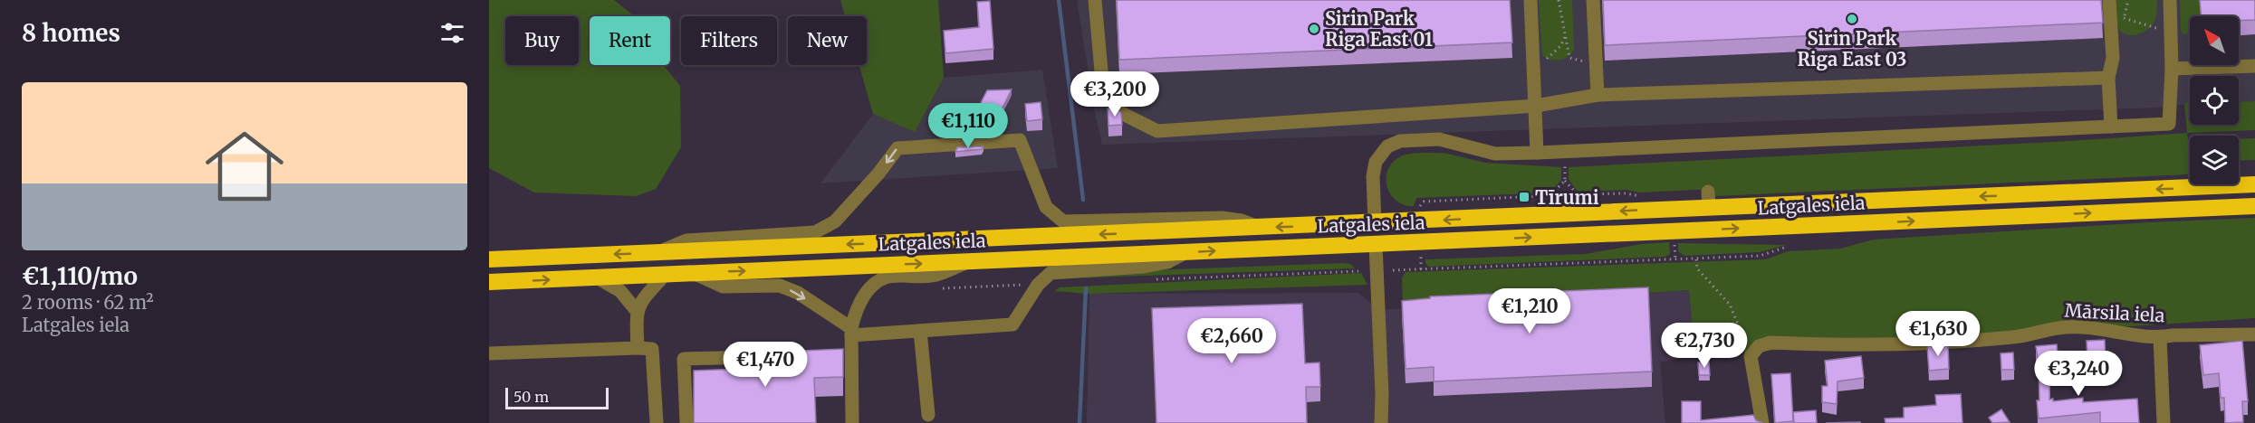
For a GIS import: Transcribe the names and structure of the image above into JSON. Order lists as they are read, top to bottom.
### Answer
{
  "streets": {
    "highway": ["Latgales iela"],
    "street": ["Mārsila iela"]
  },
  "places": {
    "other": ["Sirin Park Riga East 03", "Sirin Park Riga East 01"],
    "transit": ["Tīrumi"]
  },
  "scale_bar": "50 m",
  "north": "top left",
  "page": {
    "heading": "8 homes",
    "chip": [
      "Buy",
      "Rent",
      "Filters",
      "New"
    ],
    "list": [
      {
        "name": "€1,110/mo",
        "note": "2 rooms · 62 m² · Latgales iela"
      }
    ],
    "price": [
      "€3,200",
      "€1,110",
      "€1,210",
      "€1,630",
      "€2,660",
      "€2,730",
      "€1,470",
      "€3,240"
    ],
    "scale": "50 m"
  }
}
